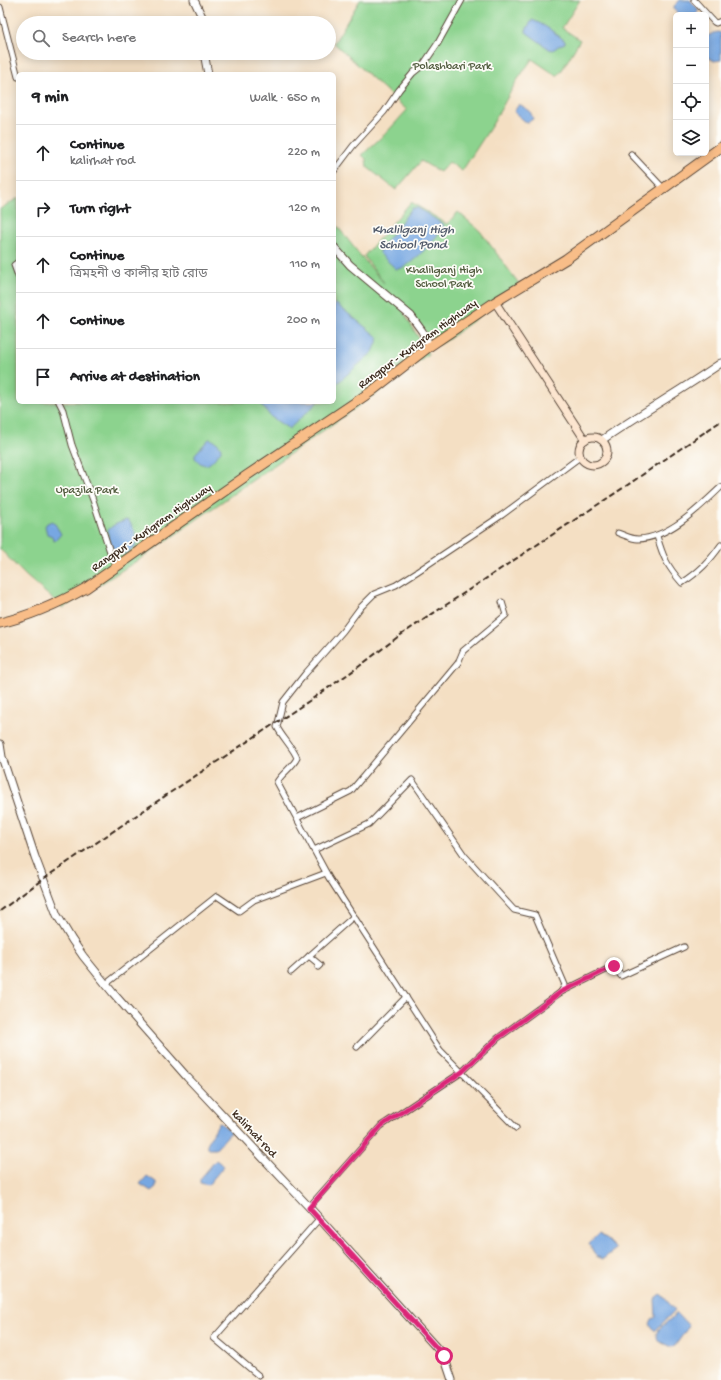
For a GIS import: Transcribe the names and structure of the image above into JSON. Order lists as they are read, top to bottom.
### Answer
{
  "streets": {
    "highway": ["Rangpur - Kurigram Highway"],
    "street": ["kalirhat rod"]
  },
  "water": ["Khalilganj High Schiool Pond"],
  "parks": ["Polashbari Park", "Khalilganj High School Park", "Upazila Park"],
  "page": {
    "map_buttons": ["+", "−"],
    "search": "Search here",
    "heading": ["9 min", "Walk · 650 m"],
    "list": [
      ["Continue", "kalirhat rod", "220 m"],
      ["Turn right", "120 m"],
      ["Continue", "ত্রিমহনী ও কালীর হাট রোড", "110 m"],
      ["Continue", "200 m"],
      "Arrive at destination"
    ]
  }
}
